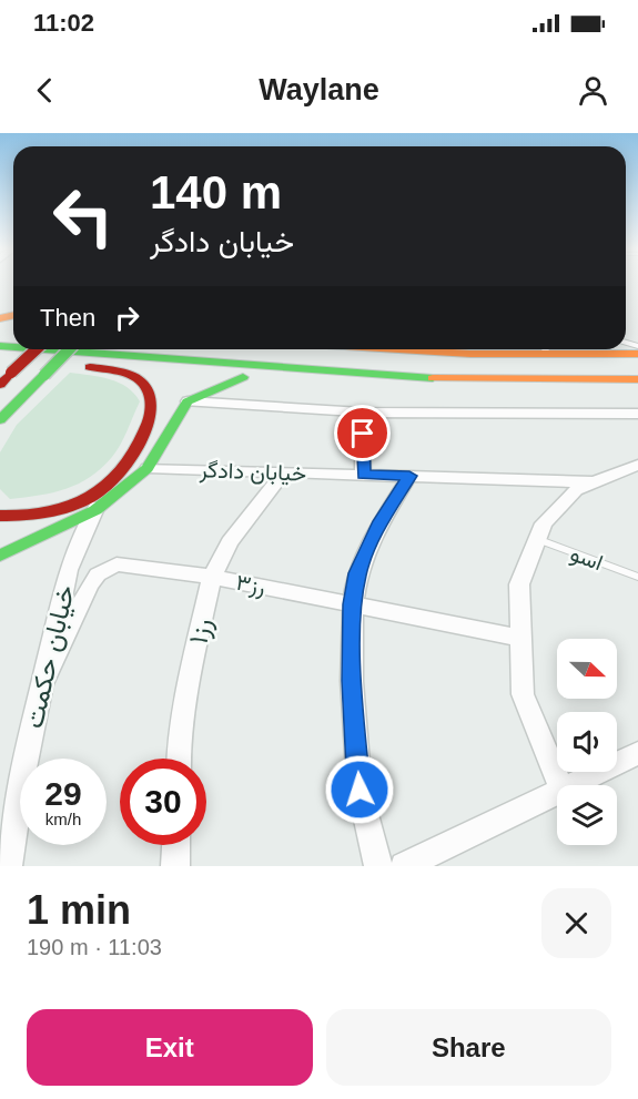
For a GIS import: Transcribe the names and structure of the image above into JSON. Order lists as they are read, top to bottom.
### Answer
{
  "streets": {
    "street": [
      "خیابان دادگر",
      "رز۳",
      "رز۱",
      "خیابان حکمت"
    ],
    "lane": ["اسو"]
  },
  "crossings": [
    ["خیابان دادگر", "رز۱"],
    ["رز۳", "رز۱"],
    ["رز۳", "خیابان حکمت"]
  ],
  "north": "right",
  "page": {
    "status": "11:02",
    "header": "Waylane",
    "turn": ["140 m", "خیابان دادگر"],
    "then": "Then",
    "speed": "29 km/h",
    "limit": "30",
    "heading": ["1 min", "190 m · 11:03"],
    "buttons": ["Exit", "Share"]
  }
}
